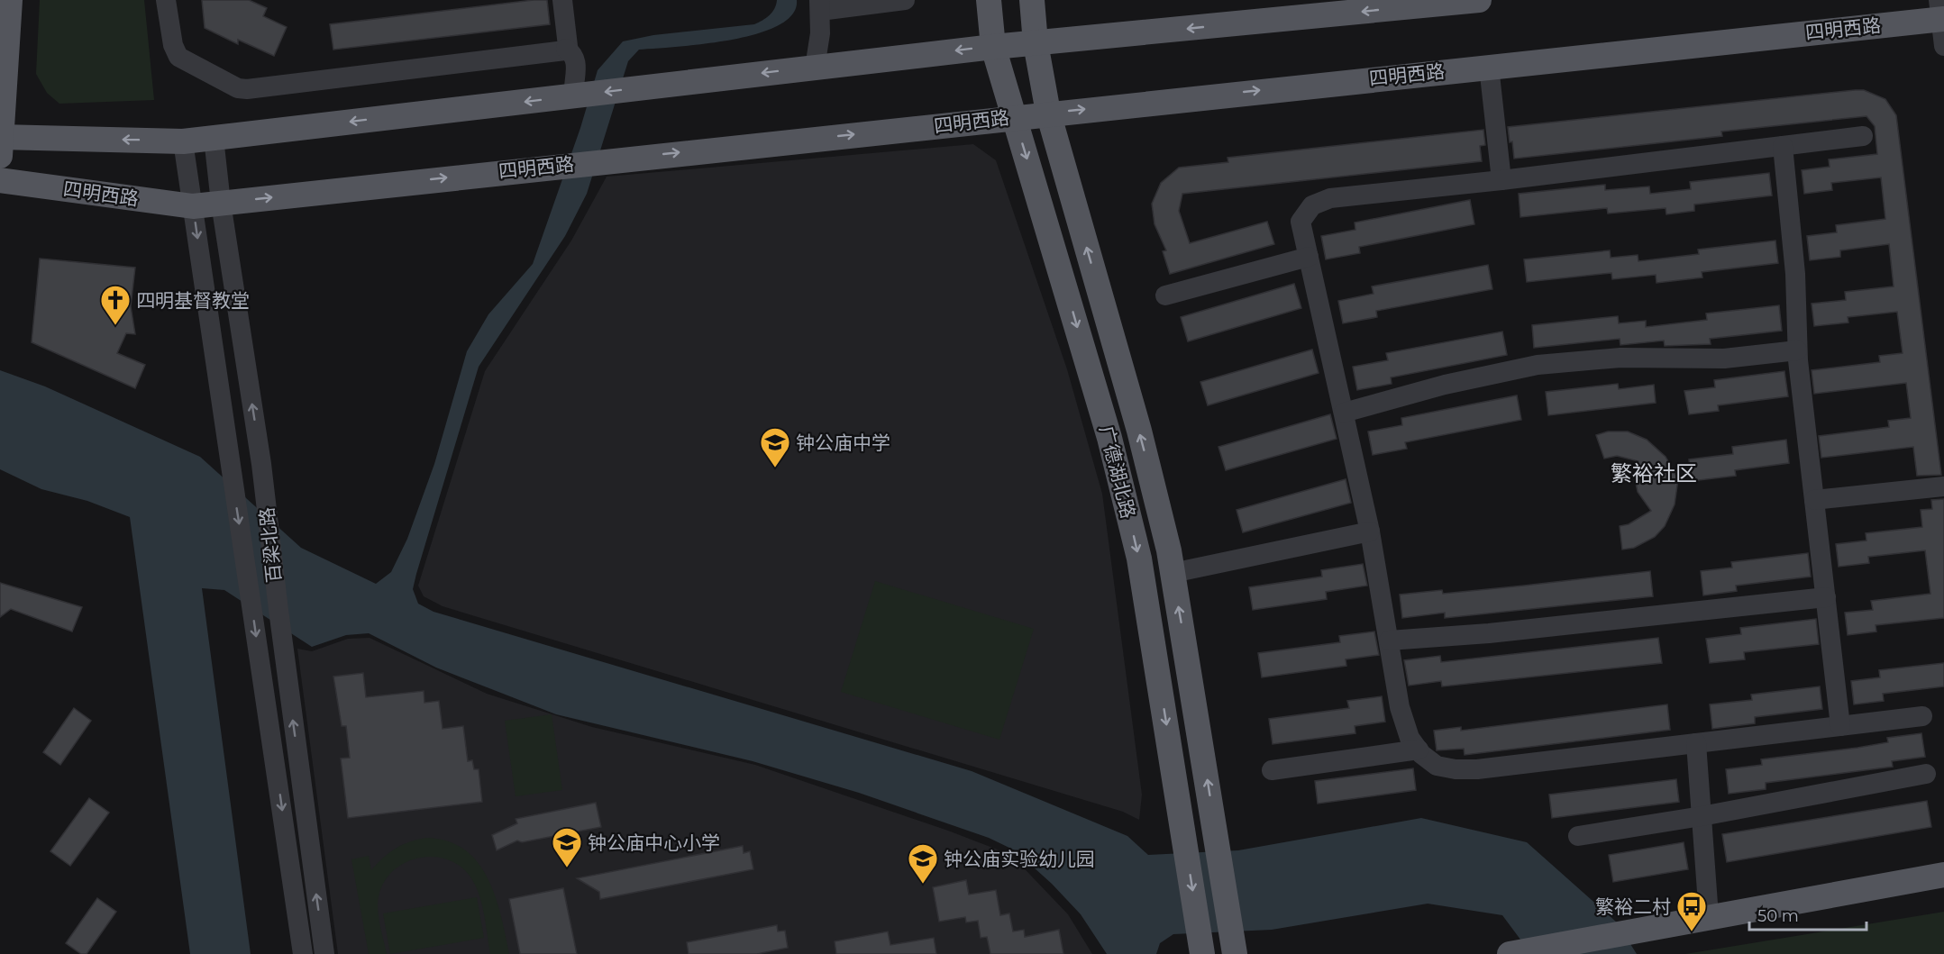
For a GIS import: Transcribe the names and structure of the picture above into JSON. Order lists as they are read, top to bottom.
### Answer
{
  "streets": {
    "main road": ["四明西路", "广德湖北路"],
    "street": ["百梁北路"]
  },
  "crossings": [
    ["四明西路", "广德湖北路"],
    ["四明西路", "百梁北路"]
  ],
  "districts": ["繁裕社区"],
  "places": {
    "church": ["四明基督教堂"],
    "school or university": ["钟公庙中学", "钟公庙中心小学", "钟公庙实验幼儿园"],
    "bus stop": ["繁裕二村"]
  },
  "scale_bar": "50 m"
}
